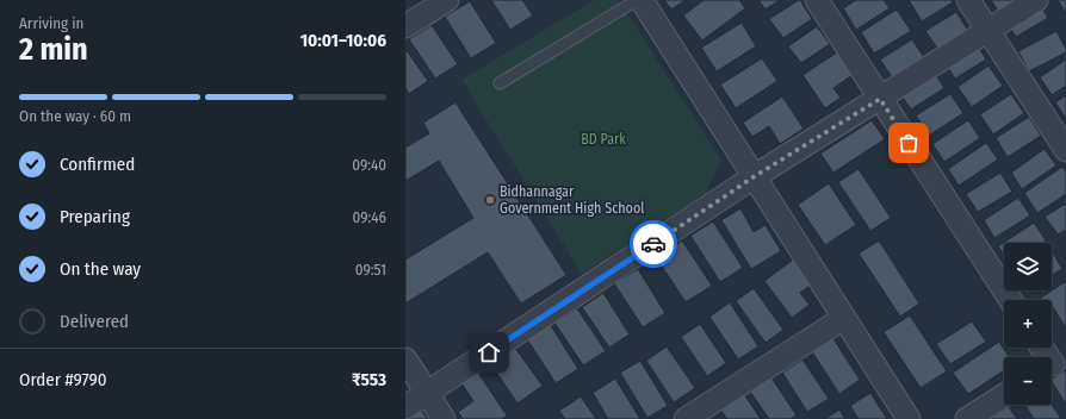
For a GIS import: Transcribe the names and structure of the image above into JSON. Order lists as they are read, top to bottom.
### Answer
{
  "parks": ["BD Park"],
  "places": ["Bidhannagar Government High School"],
  "page": {
    "heading": ["2 min", "Arriving in", "10:01–10:06"],
    "panel": ["Order #9790", "₹553"],
    "bar": "On the way · 60 m",
    "list": [
      ["Confirmed", "09:40"],
      ["Preparing", "09:46"],
      ["On the way", "09:51"],
      "Delivered"
    ],
    "map_buttons": ["+", "−"]
  }
}
